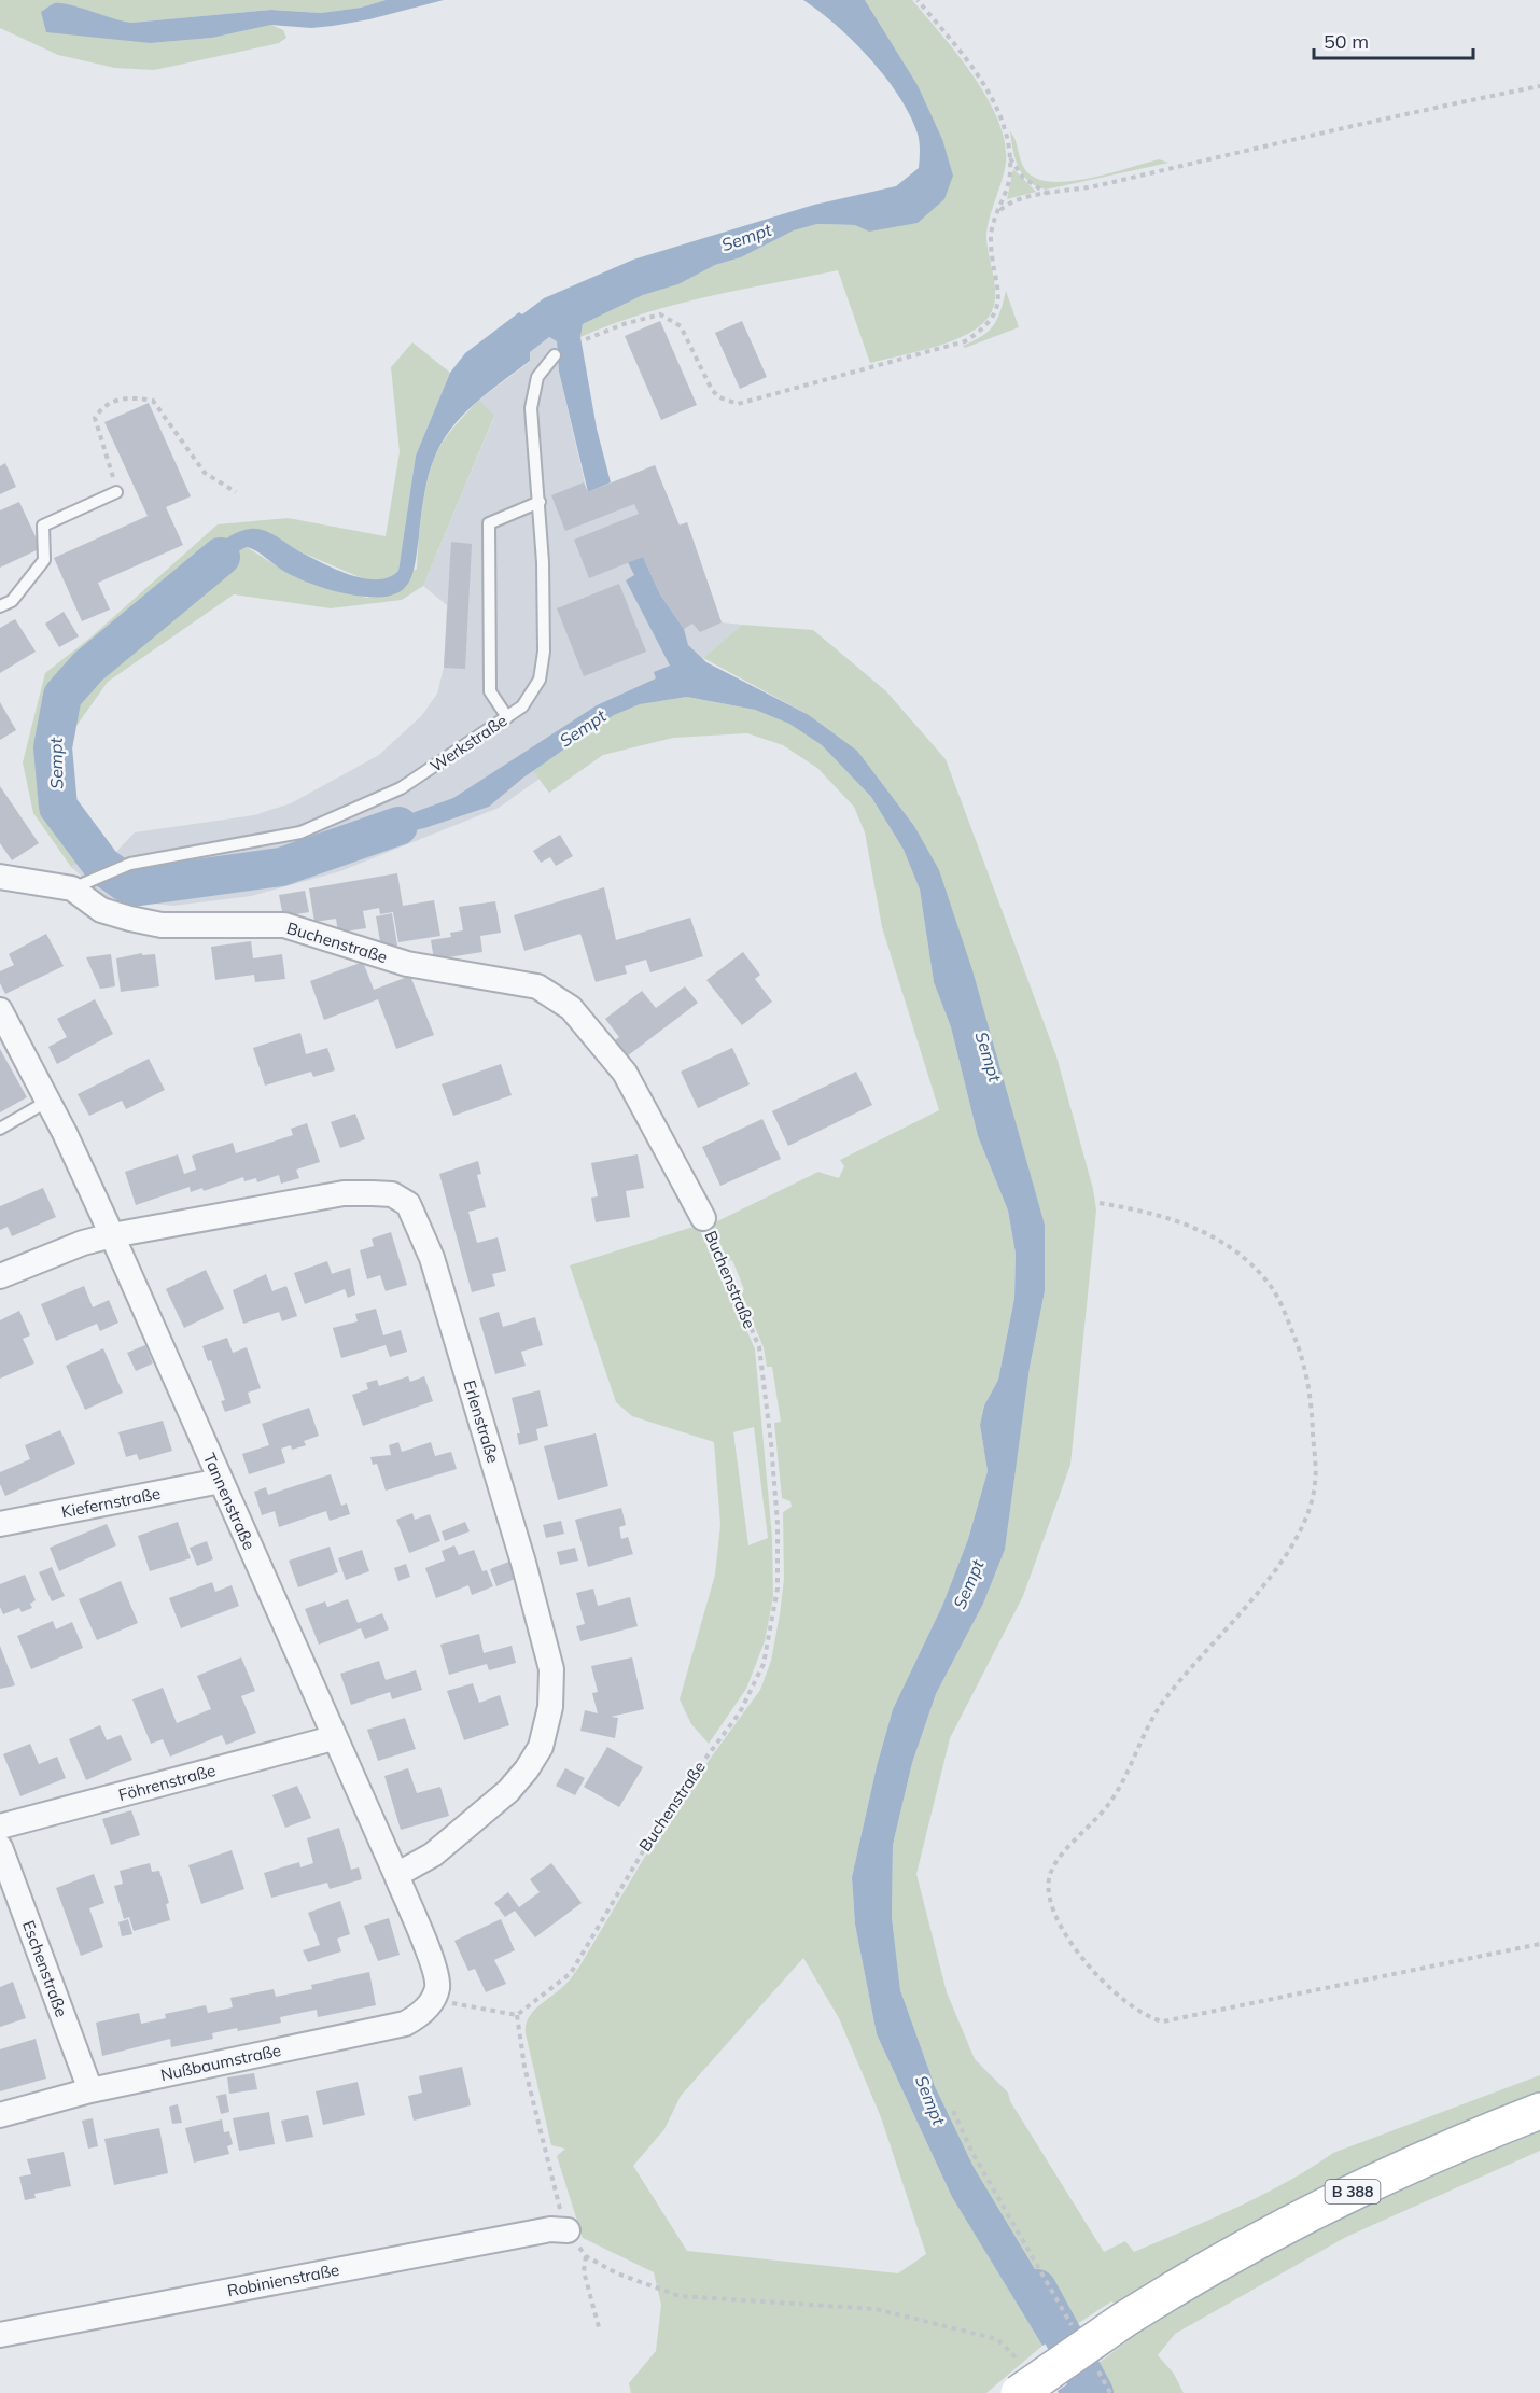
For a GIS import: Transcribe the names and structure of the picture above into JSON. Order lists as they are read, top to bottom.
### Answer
{
  "streets": {
    "main road": ["B 388"],
    "street": [
      "Buchenstraße",
      "Erlenstraße",
      "Tannenstraße",
      "Kiefernstraße",
      "Föhrenstraße",
      "Eschenstraße",
      "Nußbaumstraße",
      "Robinienstraße"
    ],
    "lane": ["Werkstraße"]
  },
  "crossings": [
    ["Werkstraße", "Buchenstraße"],
    ["Erlenstraße", "Tannenstraße"],
    ["Tannenstraße", "Kiefernstraße"],
    ["Tannenstraße", "Föhrenstraße"],
    ["Tannenstraße", "Nußbaumstraße"],
    ["Eschenstraße", "Nußbaumstraße"]
  ],
  "water": ["Sempt"],
  "scale_bar": "50 m"
}
